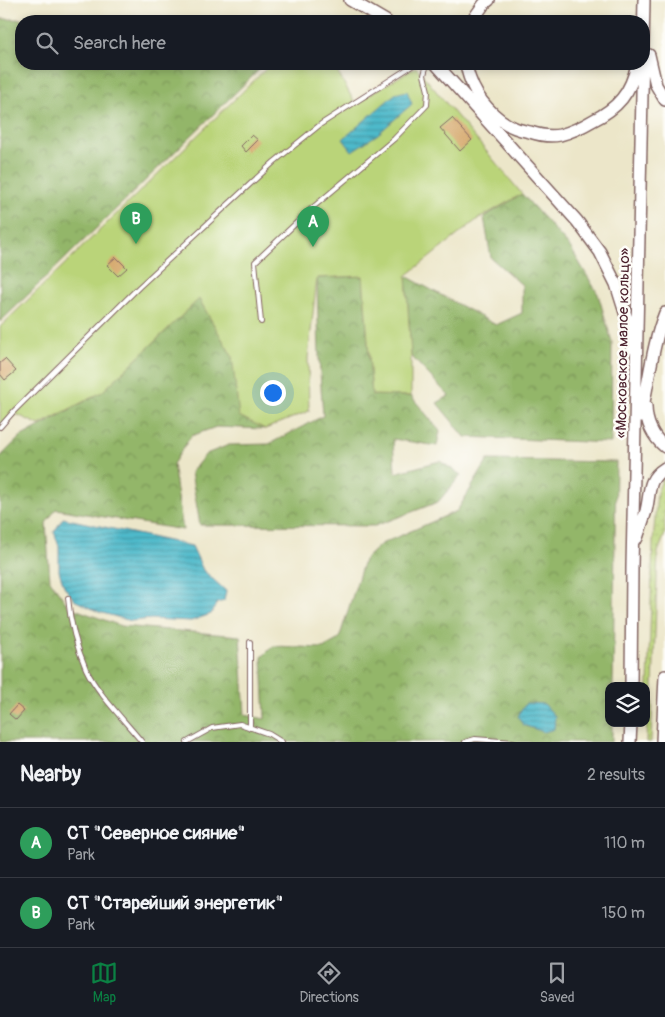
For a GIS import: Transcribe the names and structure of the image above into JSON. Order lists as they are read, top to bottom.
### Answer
{
  "streets": {
    "highway": ["«Московское малое кольцо»"]
  },
  "page": {
    "search": "Search here",
    "pins": ["B", "A"],
    "heading": ["Nearby", "2 results"],
    "list": [
      {
        "mark": "A",
        "name": "СТ \"Северное сияние\"",
        "note": "Park",
        "value": "110 m"
      },
      {
        "mark": "B",
        "name": "СТ \"Старейший энергетик\"",
        "note": "Park",
        "value": "150 m"
      }
    ],
    "nav": ["Map", "Directions", "Saved"]
  }
}
